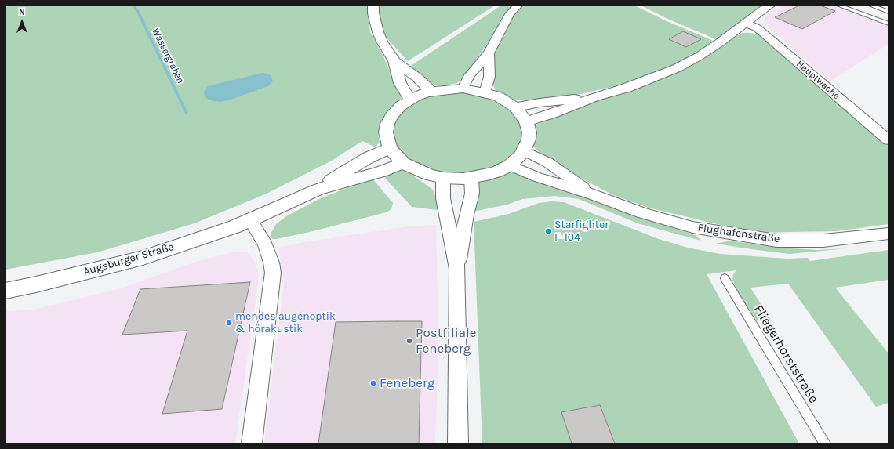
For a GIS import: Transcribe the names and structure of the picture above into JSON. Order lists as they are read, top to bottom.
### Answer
{
  "streets": {
    "street": ["Hauptwache", "Flughafenstraße", "Augsburger Straße"],
    "lane": ["Fliegerhorststraße"]
  },
  "water": ["Wassergraben"],
  "places": [
    "Starfighter F-104",
    "mendes augenoptik & hörakustik",
    "Postfiliale Feneberg",
    "Feneberg"
  ],
  "north": "top"
}
